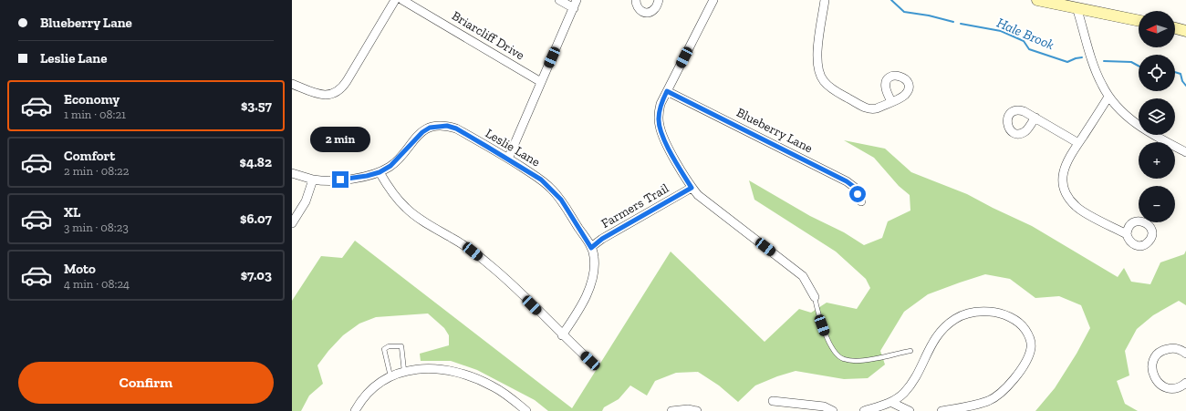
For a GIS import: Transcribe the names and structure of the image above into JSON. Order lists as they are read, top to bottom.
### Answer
{
  "streets": {
    "street": [
      "Briarcliff Drive",
      "Blueberry Lane",
      "Leslie Lane",
      "Farmers Trail"
    ]
  },
  "crossings": [
    ["Leslie Lane", "Farmers Trail"]
  ],
  "water": ["Hale Brook"],
  "north": "left",
  "page": {
    "banner": ["Blueberry Lane", "Leslie Lane"],
    "map_buttons": ["+", "−"],
    "list": [
      {
        "name": "Economy",
        "note": "1 min · 08:21",
        "value": "$3.57"
      },
      {
        "name": "Comfort",
        "note": "2 min · 08:22",
        "value": "$4.82"
      },
      {
        "name": "XL",
        "note": "3 min · 08:23",
        "value": "$6.07"
      },
      {
        "name": "Moto",
        "note": "4 min · 08:24",
        "value": "$7.03"
      }
    ],
    "bubble": "2 min",
    "buttons": "Confirm"
  }
}
